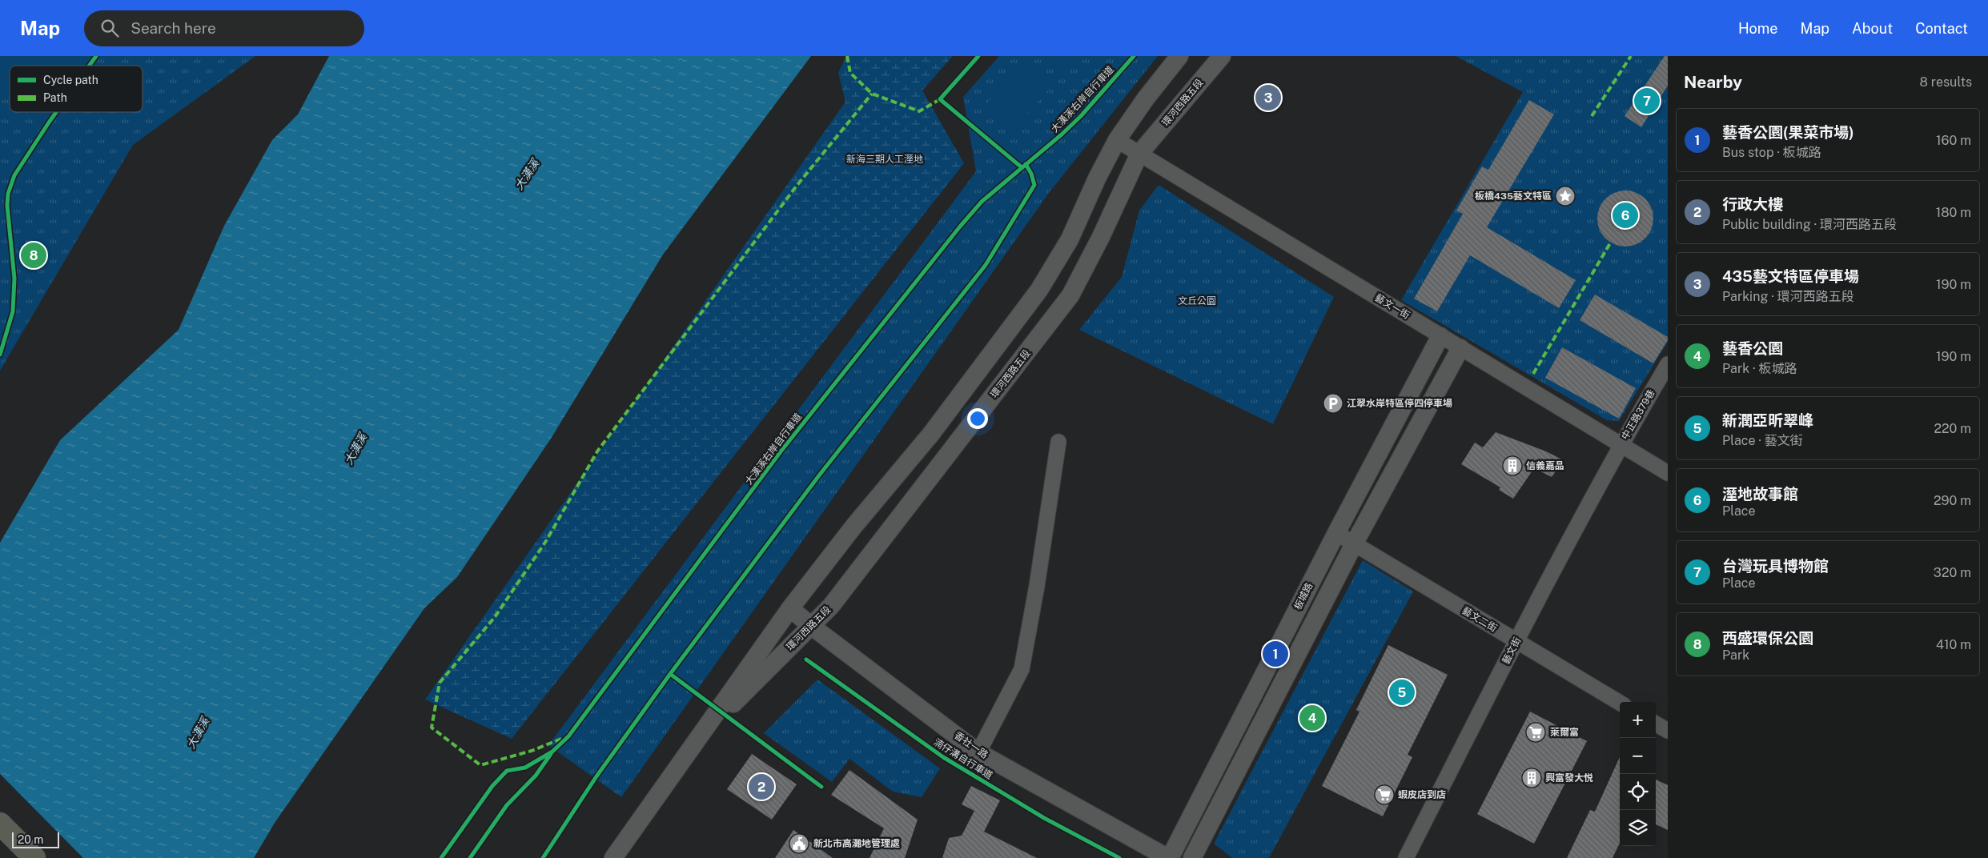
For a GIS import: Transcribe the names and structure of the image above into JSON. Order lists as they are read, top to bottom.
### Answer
{
  "streets": {
    "street": [
      "環河西路五段",
      "藝文一街",
      "中正路379巷",
      "板城路",
      "藝文二街",
      "藝文街",
      "香社一路"
    ],
    "cycle path": ["大漢溪右岸自行車道", "湳仔溝自行車道"]
  },
  "crossings": [
    ["環河西路五段", "藝文一街"],
    ["環河西路五段", "香社一路"],
    ["藝文一街", "中正路379巷"],
    ["藝文一街", "板城路"],
    ["藝文一街", "藝文街"],
    ["中正路379巷", "藝文街"],
    ["板城路", "藝文二街"],
    ["板城路", "香社一路"],
    ["藝文二街", "藝文街"]
  ],
  "water": ["大漢溪"],
  "parks": ["新海三期人工溼地", "文丘公園"],
  "places": {
    "place": ["板橋435藝文特區"],
    "parking": ["江翠水岸特區停四停車場"],
    "building": ["信義嘉品", "興富發大悦"],
    "supermarket": ["萊爾富", "蝦皮店到店"],
    "public building": ["新北市高灘地管理處"]
  },
  "legend": ["Cycle path", "Path"],
  "scale_bar": "20 m",
  "page": {
    "header": "Map",
    "search": "Search here",
    "nav": [
      "Home",
      "Map",
      "About",
      "Contact"
    ],
    "heading": ["Nearby", "8 results"],
    "pins": [
      "3",
      "7",
      "6",
      "8",
      "1",
      "5",
      "4",
      "2"
    ],
    "list": [
      {
        "mark": "1",
        "name": "藝香公園(果菜市場)",
        "note": "Bus stop · 板城路",
        "value": "160 m"
      },
      {
        "mark": "2",
        "name": "行政大樓",
        "note": "Public building · 環河西路五段",
        "value": "180 m"
      },
      {
        "mark": "3",
        "name": "435藝文特區停車場",
        "note": "Parking · 環河西路五段",
        "value": "190 m"
      },
      {
        "mark": "4",
        "name": "藝香公園",
        "note": "Park · 板城路",
        "value": "190 m"
      },
      {
        "mark": "5",
        "name": "新潤亞昕翠峰",
        "note": "Place · 藝文街",
        "value": "220 m"
      },
      {
        "mark": "6",
        "name": "溼地故事館",
        "note": "Place",
        "value": "290 m"
      },
      {
        "mark": "7",
        "name": "台灣玩具博物館",
        "note": "Place",
        "value": "320 m"
      },
      {
        "mark": "8",
        "name": "西盛環保公園",
        "note": "Park",
        "value": "410 m"
      }
    ],
    "map_buttons": ["+", "−"],
    "scale": "20 m"
  }
}
